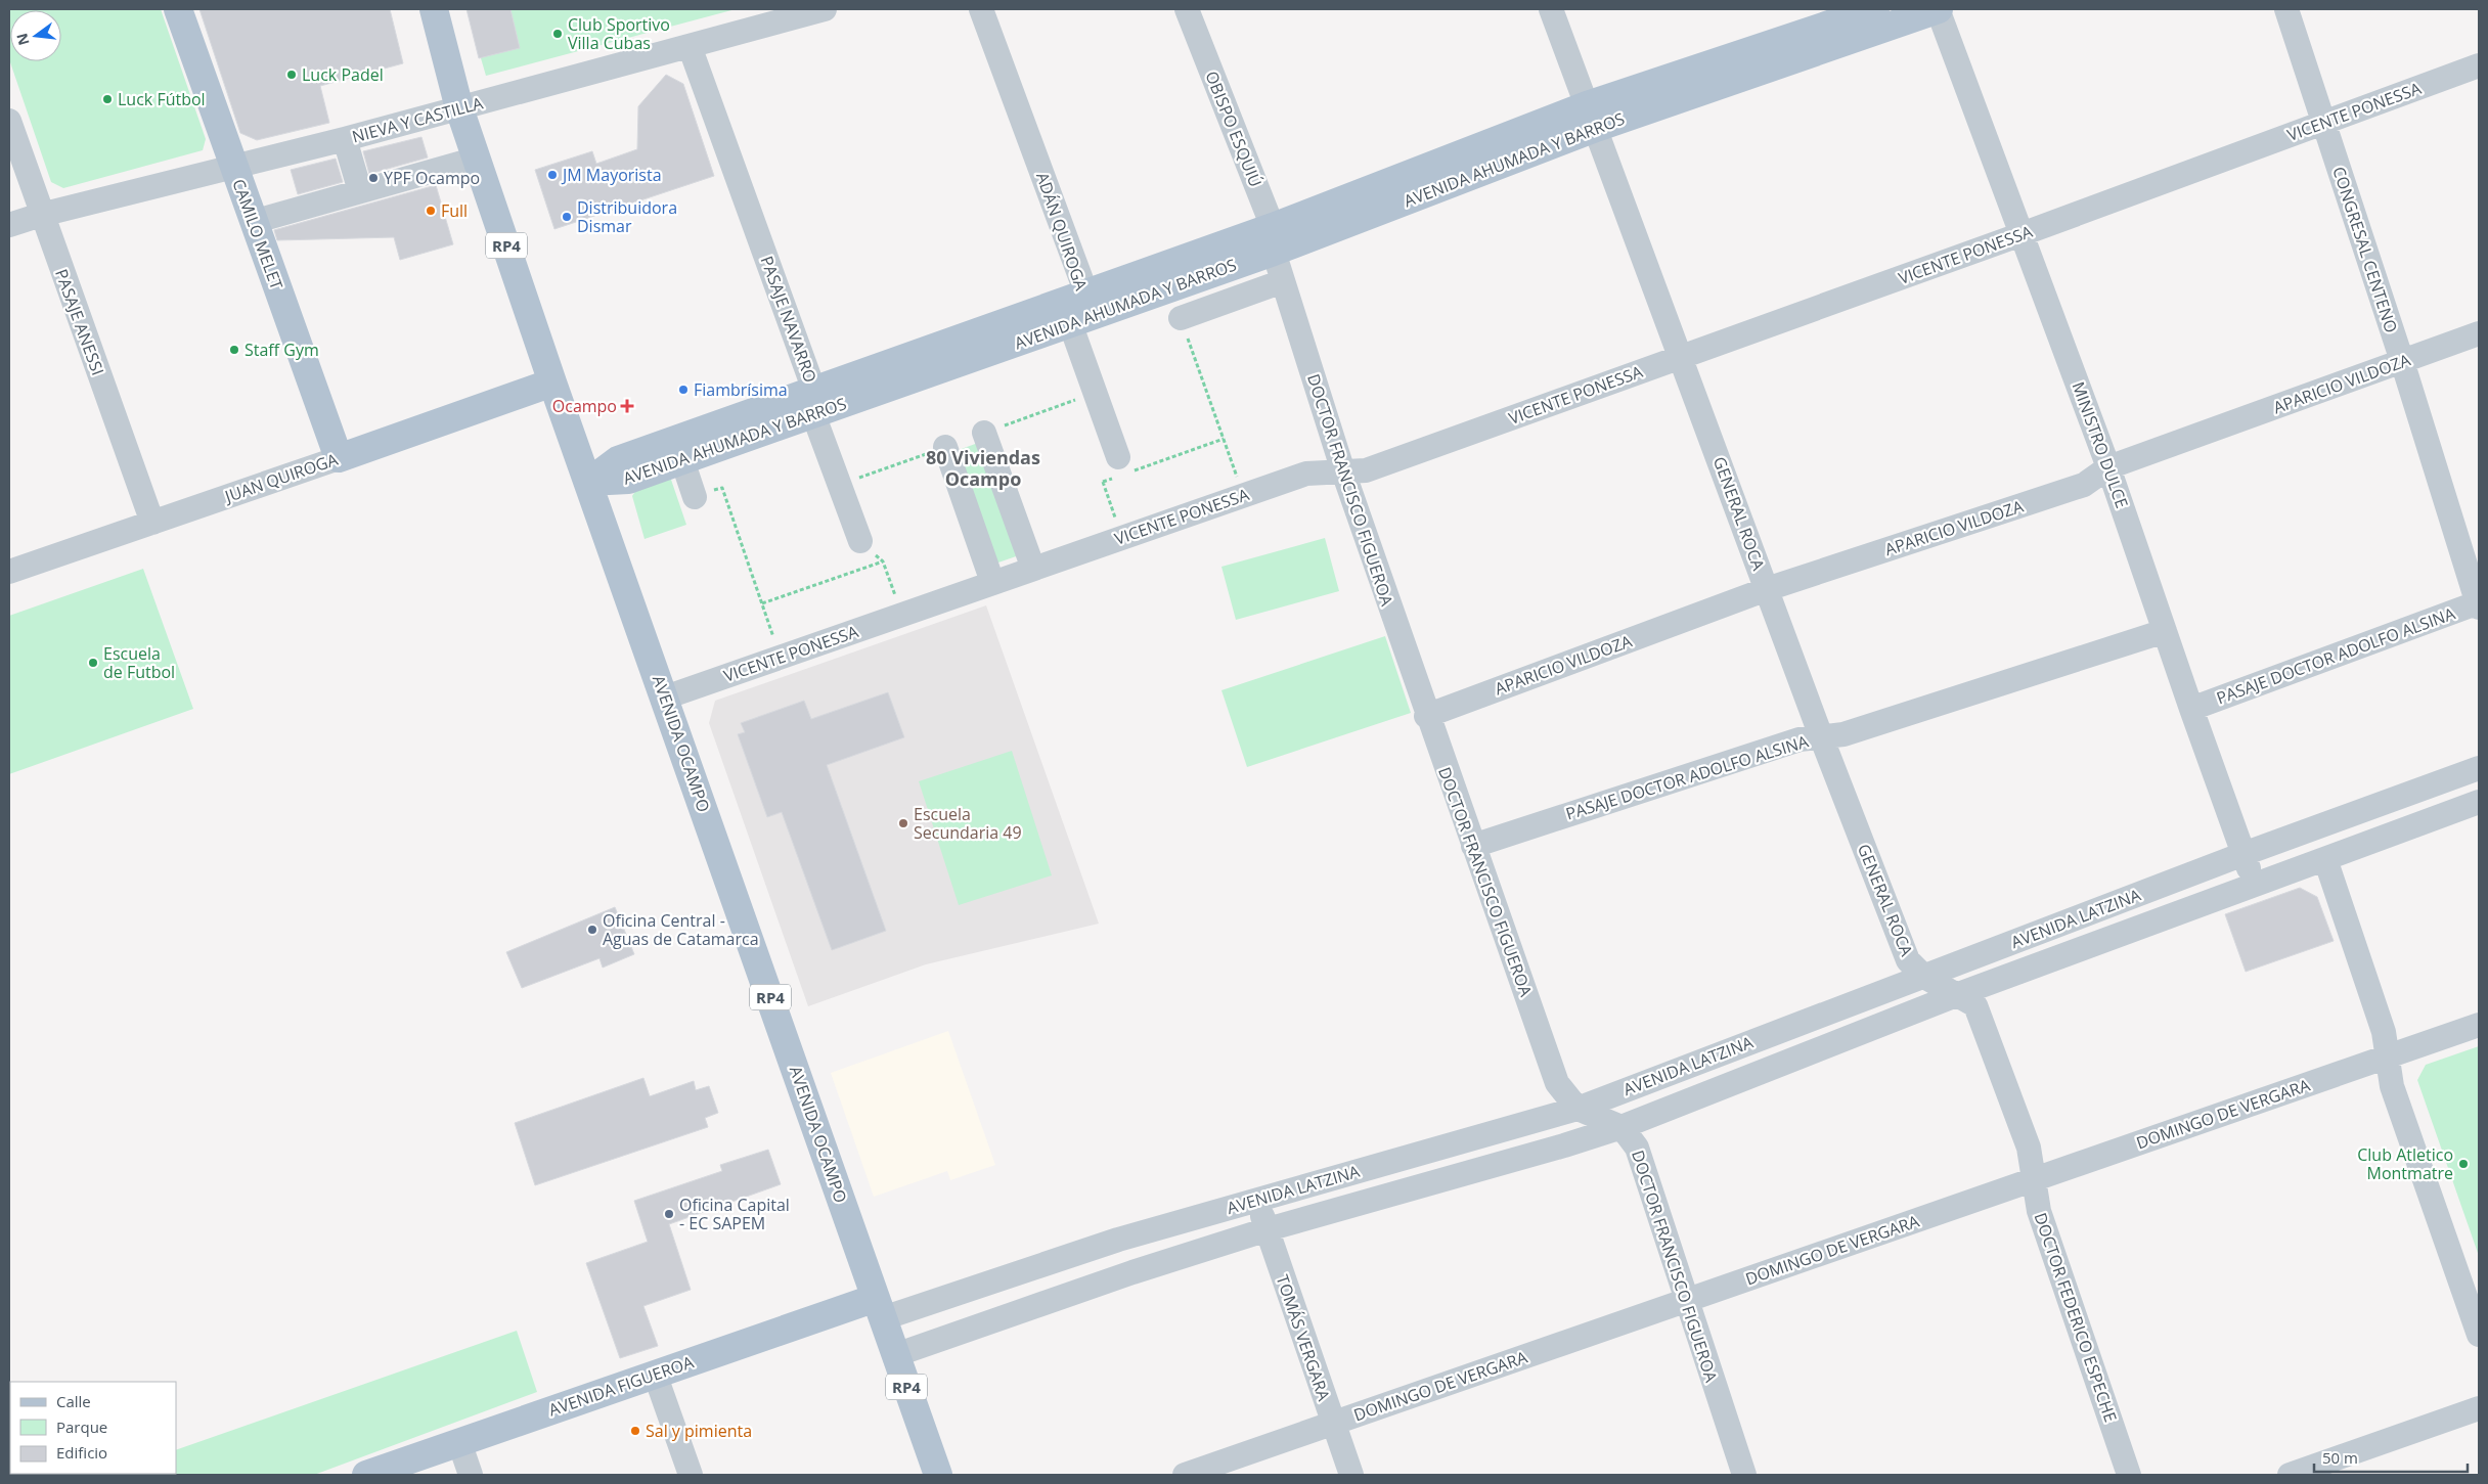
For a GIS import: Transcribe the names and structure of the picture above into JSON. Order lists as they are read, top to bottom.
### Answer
{
  "streets": {
    "main road": [
      "AVENIDA AHUMADA Y BARROS",
      "CAMILO MELET",
      "RP4",
      "JUAN QUIROGA",
      "AVENIDA OCAMPO",
      "AVENIDA FIGUEROA"
    ],
    "street": [
      "VICENTE PONESSA",
      "NIEVA Y CASTILLA",
      "OBISPO ESQUIÚ",
      "ADÁN QUIROGA",
      "CONGRESAL CENTENO",
      "PASAJE NAVARRO",
      "PASAJE ANESSI",
      "APARICIO VILDOZA",
      "MINISTRO DULCE",
      "DOCTOR FRANCISCO FIGUEROA",
      "GENERAL ROCA",
      "PASAJE DOCTOR ADOLFO ALSINA",
      "AVENIDA LATZINA",
      "DOMINGO DE VERGARA",
      "DOCTOR FEDERICO ESPECHE",
      "TOMÁS VERGARA"
    ]
  },
  "crossings": [
    ["VICENTE PONESSA", "CONGRESAL CENTENO"],
    ["VICENTE PONESSA", "MINISTRO DULCE"],
    ["VICENTE PONESSA", "DOCTOR FRANCISCO FIGUEROA"],
    ["VICENTE PONESSA", "GENERAL ROCA"],
    ["VICENTE PONESSA", "AVENIDA OCAMPO"],
    ["NIEVA Y CASTILLA", "CAMILO MELET"],
    ["NIEVA Y CASTILLA", "PASAJE NAVARRO"],
    ["NIEVA Y CASTILLA", "PASAJE ANESSI"],
    ["NIEVA Y CASTILLA", "AVENIDA OCAMPO"],
    ["OBISPO ESQUIÚ", "AVENIDA AHUMADA Y BARROS"],
    ["OBISPO ESQUIÚ", "DOCTOR FRANCISCO FIGUEROA"],
    ["AVENIDA AHUMADA Y BARROS", "ADÁN QUIROGA"],
    ["AVENIDA AHUMADA Y BARROS", "PASAJE NAVARRO"],
    ["AVENIDA AHUMADA Y BARROS", "MINISTRO DULCE"],
    ["AVENIDA AHUMADA Y BARROS", "DOCTOR FRANCISCO FIGUEROA"],
    ["AVENIDA AHUMADA Y BARROS", "GENERAL ROCA"],
    ["AVENIDA AHUMADA Y BARROS", "AVENIDA OCAMPO"],
    ["CAMILO MELET", "JUAN QUIROGA"],
    ["CONGRESAL CENTENO", "APARICIO VILDOZA"],
    ["CONGRESAL CENTENO", "PASAJE DOCTOR ADOLFO ALSINA"],
    ["PASAJE ANESSI", "JUAN QUIROGA"],
    ["APARICIO VILDOZA", "MINISTRO DULCE"],
    ["APARICIO VILDOZA", "DOCTOR FRANCISCO FIGUEROA"],
    ["APARICIO VILDOZA", "GENERAL ROCA"],
    ["MINISTRO DULCE", "PASAJE DOCTOR ADOLFO ALSINA"],
    ["MINISTRO DULCE", "AVENIDA LATZINA"],
    ["JUAN QUIROGA", "AVENIDA OCAMPO"],
    ["DOCTOR FRANCISCO FIGUEROA", "PASAJE DOCTOR ADOLFO ALSINA"],
    ["DOCTOR FRANCISCO FIGUEROA", "AVENIDA LATZINA"],
    ["DOCTOR FRANCISCO FIGUEROA", "DOMINGO DE VERGARA"],
    ["GENERAL ROCA", "PASAJE DOCTOR ADOLFO ALSINA"],
    ["GENERAL ROCA", "AVENIDA LATZINA"],
    ["GENERAL ROCA", "DOCTOR FEDERICO ESPECHE"],
    ["AVENIDA OCAMPO", "AVENIDA LATZINA"],
    ["AVENIDA OCAMPO", "AVENIDA FIGUEROA"],
    ["AVENIDA LATZINA", "DOCTOR FEDERICO ESPECHE"],
    ["AVENIDA LATZINA", "TOMÁS VERGARA"],
    ["AVENIDA LATZINA", "AVENIDA FIGUEROA"],
    ["DOMINGO DE VERGARA", "DOCTOR FEDERICO ESPECHE"],
    ["DOMINGO DE VERGARA", "TOMÁS VERGARA"]
  ],
  "districts": ["80 Viviendas Ocampo"],
  "places": {
    "other": [
      "Club Sportivo Villa Cubas",
      "Luck Padel",
      "Luck Fútbol",
      "JM Mayorista",
      "YPF Ocampo",
      "Full",
      "Distribuidora Dismar",
      "Staff Gym",
      "Fiambrísima",
      "Escuela de Futbol",
      "Escuela Secundaria 49",
      "Oficina Central - Aguas de Catamarca",
      "Club Atletico Montmatre",
      "Oficina Capital - EC SAPEM",
      "Sal y pimienta"
    ],
    "health": ["Ocampo"]
  },
  "legend": ["Calle", "Parque", "Edificio"],
  "scale_bar": "50 m",
  "north": "left"
}
